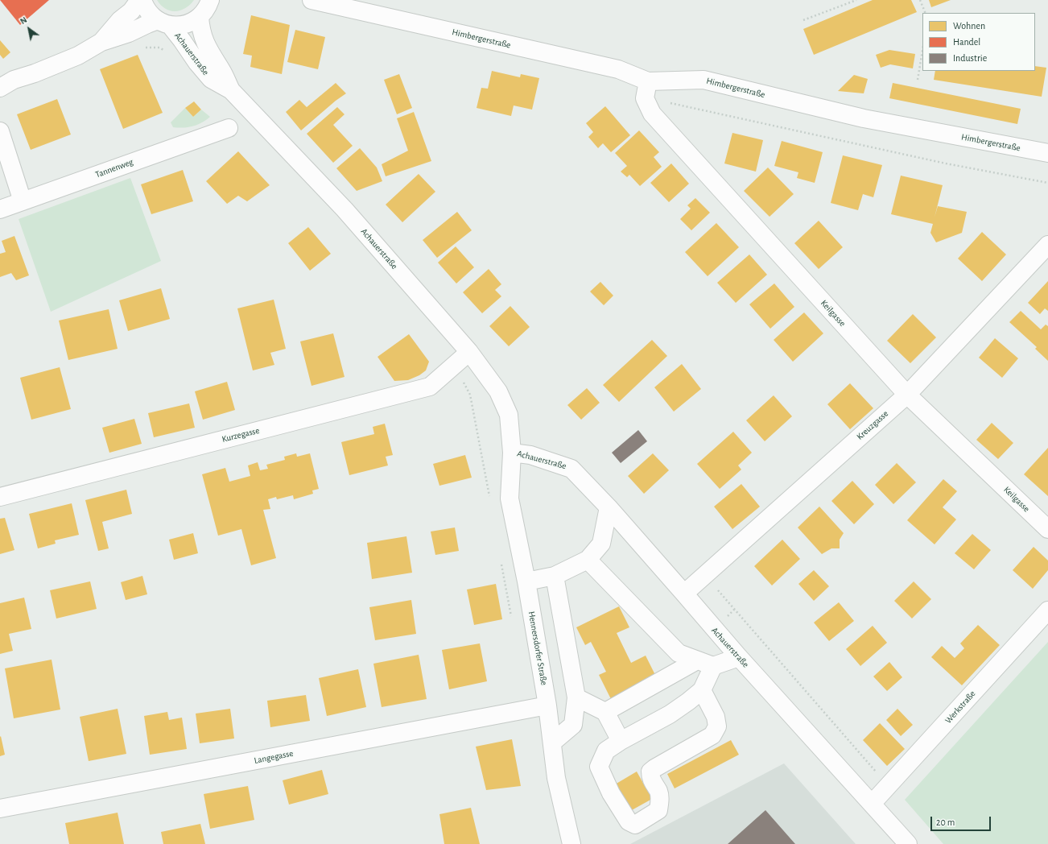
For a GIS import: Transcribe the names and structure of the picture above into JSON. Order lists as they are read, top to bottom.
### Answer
{
  "streets": {
    "street": [
      "Himbergerstraße",
      "Achauerstraße",
      "Tannenweg",
      "Keilgasse",
      "Kreuzgasse",
      "Kurzegasse",
      "Hennersdorfer Straße",
      "Werkstraße",
      "Langegasse"
    ]
  },
  "crossings": [
    ["Himbergerstraße", "Keilgasse"],
    ["Achauerstraße", "Kreuzgasse"],
    ["Achauerstraße", "Kurzegasse"],
    ["Achauerstraße", "Hennersdorfer Straße"],
    ["Achauerstraße", "Werkstraße"],
    ["Keilgasse", "Kreuzgasse"],
    ["Hennersdorfer Straße", "Langegasse"]
  ],
  "legend": ["Wohnen", "Handel", "Industrie"],
  "scale_bar": "20 m",
  "north": "top left"
}
